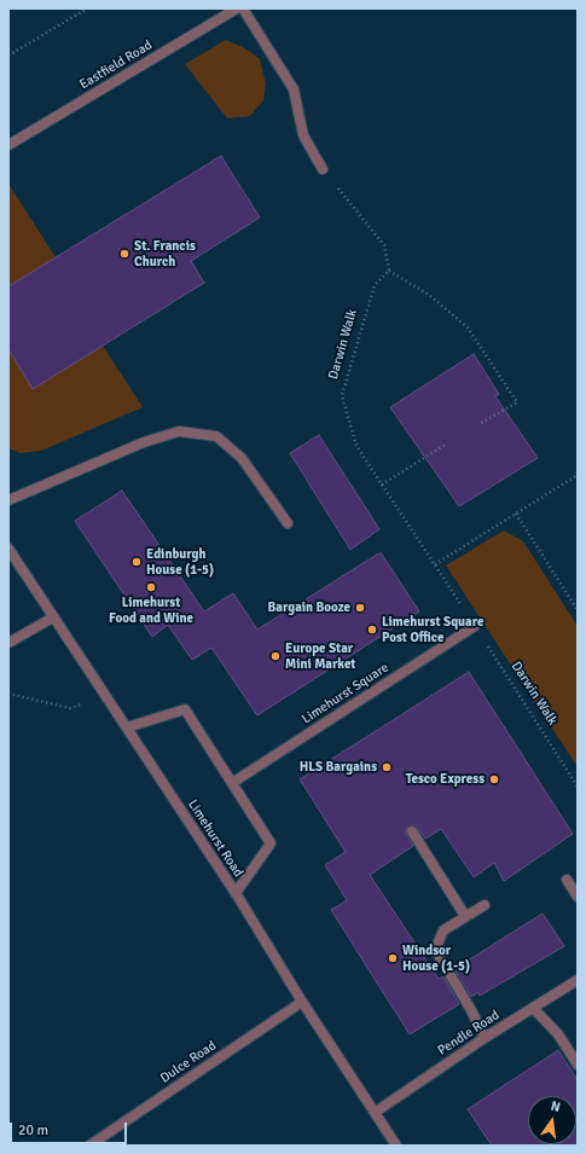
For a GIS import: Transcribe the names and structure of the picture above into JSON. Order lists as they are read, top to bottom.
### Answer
{
  "streets": {
    "street": [
      "Eastfield Road",
      "Limehurst Square",
      "Limehurst Road",
      "Pendle Road",
      "Dulce Road"
    ],
    "path": ["Darwin Walk"]
  },
  "crossings": [
    ["Darwin Walk", "Limehurst Square"],
    ["Limehurst Road", "Pendle Road"],
    ["Limehurst Road", "Dulce Road"]
  ],
  "places": [
    "St. Francis Church",
    "Edinburgh House (1-5)",
    "Limehurst Food and Wine",
    "Bargain Booze",
    "Limehurst Square Post Office",
    "Europe Star Mini Market",
    "HLS Bargains",
    "Tesco Express",
    "Windsor House (1-5)"
  ],
  "scale_bar": "20 m",
  "north": "top"
}
